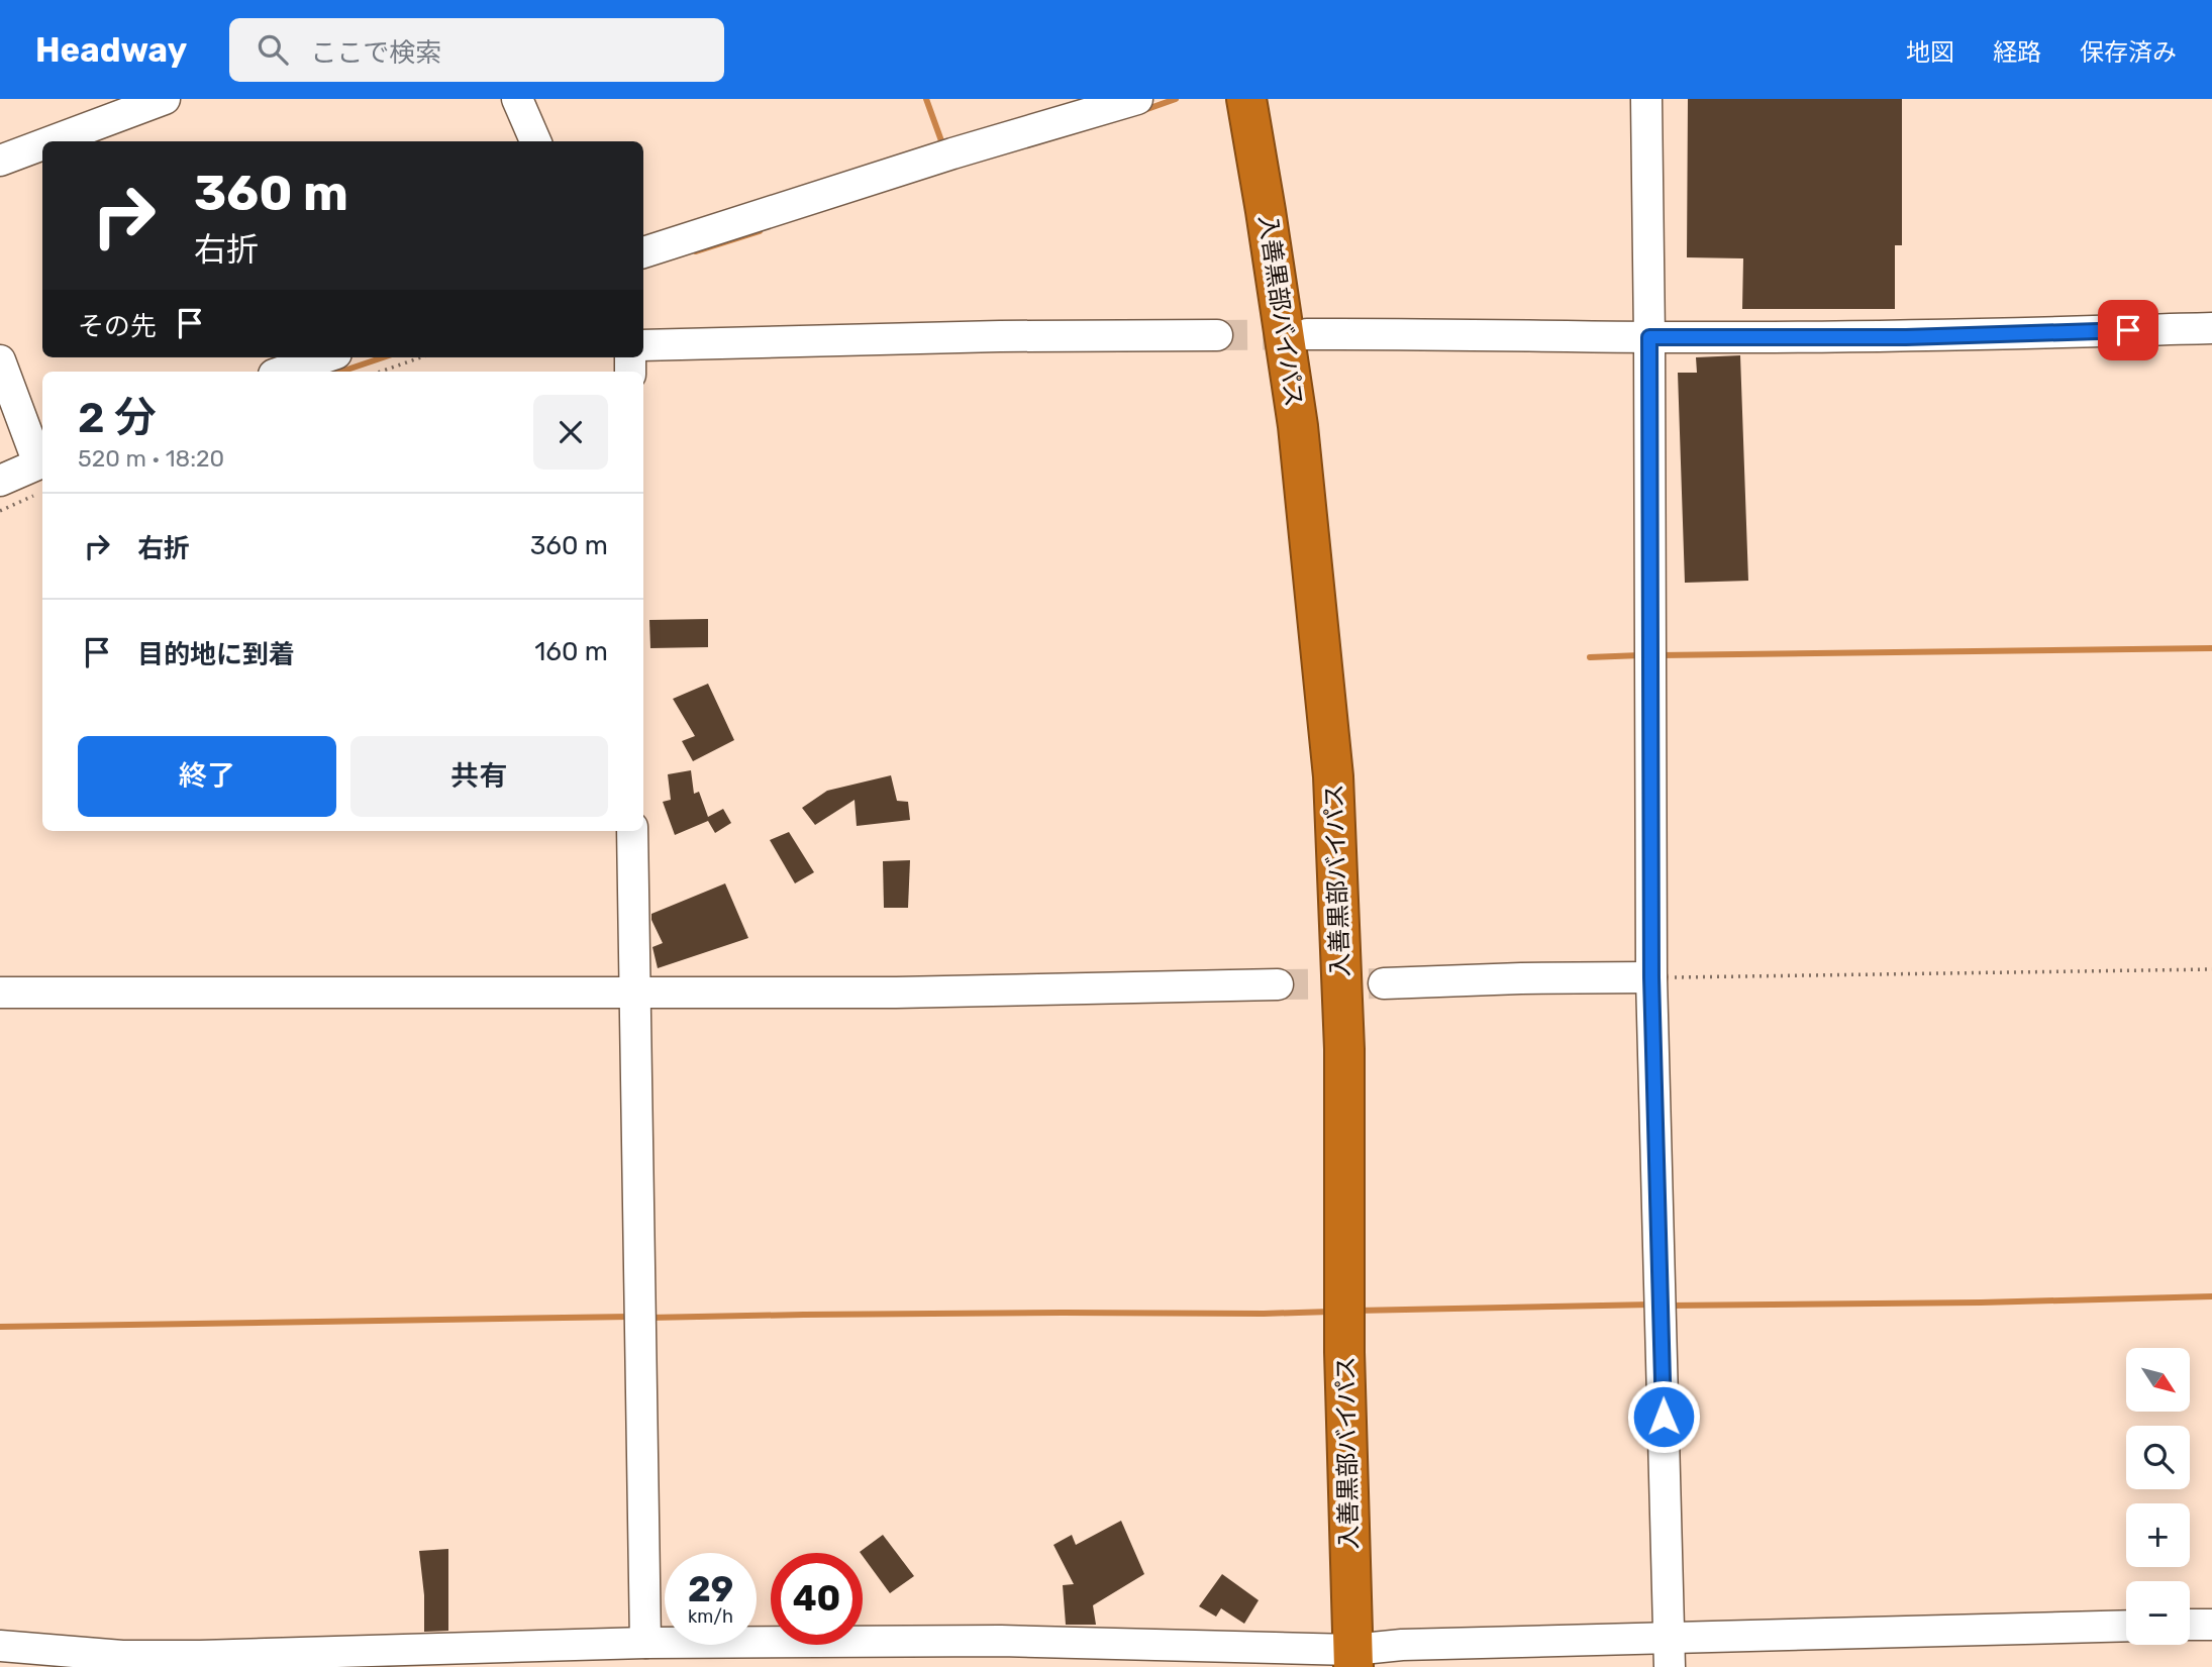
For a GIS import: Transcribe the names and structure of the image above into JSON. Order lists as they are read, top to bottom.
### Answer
{
  "streets": {
    "highway": ["入善黒部バイパス"]
  },
  "north": "bottom right",
  "page": {
    "header": "Headway",
    "search": "ここで検索",
    "nav": ["地図", "経路", "保存済み"],
    "turn": ["360 m", "右折"],
    "then": "その先",
    "heading": ["2 分", "520 m · 18:20"],
    "list": [
      {
        "name": "右折",
        "value": "360 m"
      },
      {
        "name": "目的地に到着",
        "value": "160 m"
      }
    ],
    "buttons": ["終了", "共有"],
    "map_buttons": ["+", "−"],
    "speed": "29 km/h",
    "limit": "40"
  }
}
